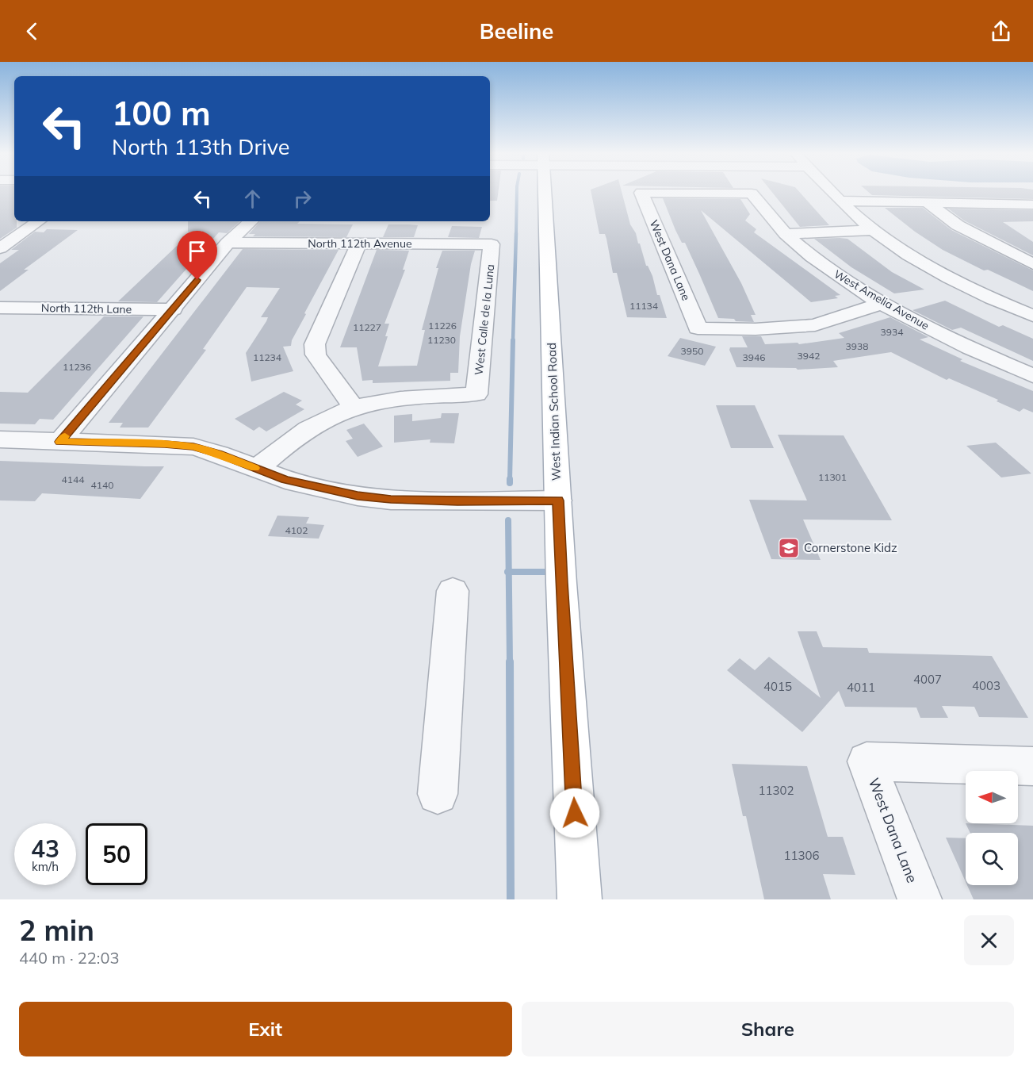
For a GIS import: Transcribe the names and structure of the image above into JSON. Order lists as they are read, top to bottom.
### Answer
{
  "streets": {
    "main road": ["West Indian School Road"],
    "street": [
      "North 112th Avenue",
      "West Dana Lane",
      "West Amelia Avenue",
      "North 112th Lane",
      "West Calle de la Luna"
    ]
  },
  "crossings": [
    ["North 112th Avenue", "West Calle de la Luna"],
    ["West Dana Lane", "West Amelia Avenue"]
  ],
  "places": {
    "school or university": ["Cornerstone Kidz"]
  },
  "house_numbers": [
    "11134",
    "11226",
    "11227",
    "3934",
    "11230",
    "3938",
    "3950",
    "3942",
    "11234",
    "3946",
    "11236",
    "11301",
    "4144",
    "4140",
    "4102",
    "4007",
    "4003",
    "4015",
    "4011",
    "11302",
    "11306"
  ],
  "north": "left",
  "page": {
    "header": "Beeline",
    "turn": ["100 m", "North 113th Drive"],
    "speed": "43 km/h",
    "limit": "50",
    "heading": ["2 min", "440 m · 22:03"],
    "buttons": ["Exit", "Share"]
  }
}
